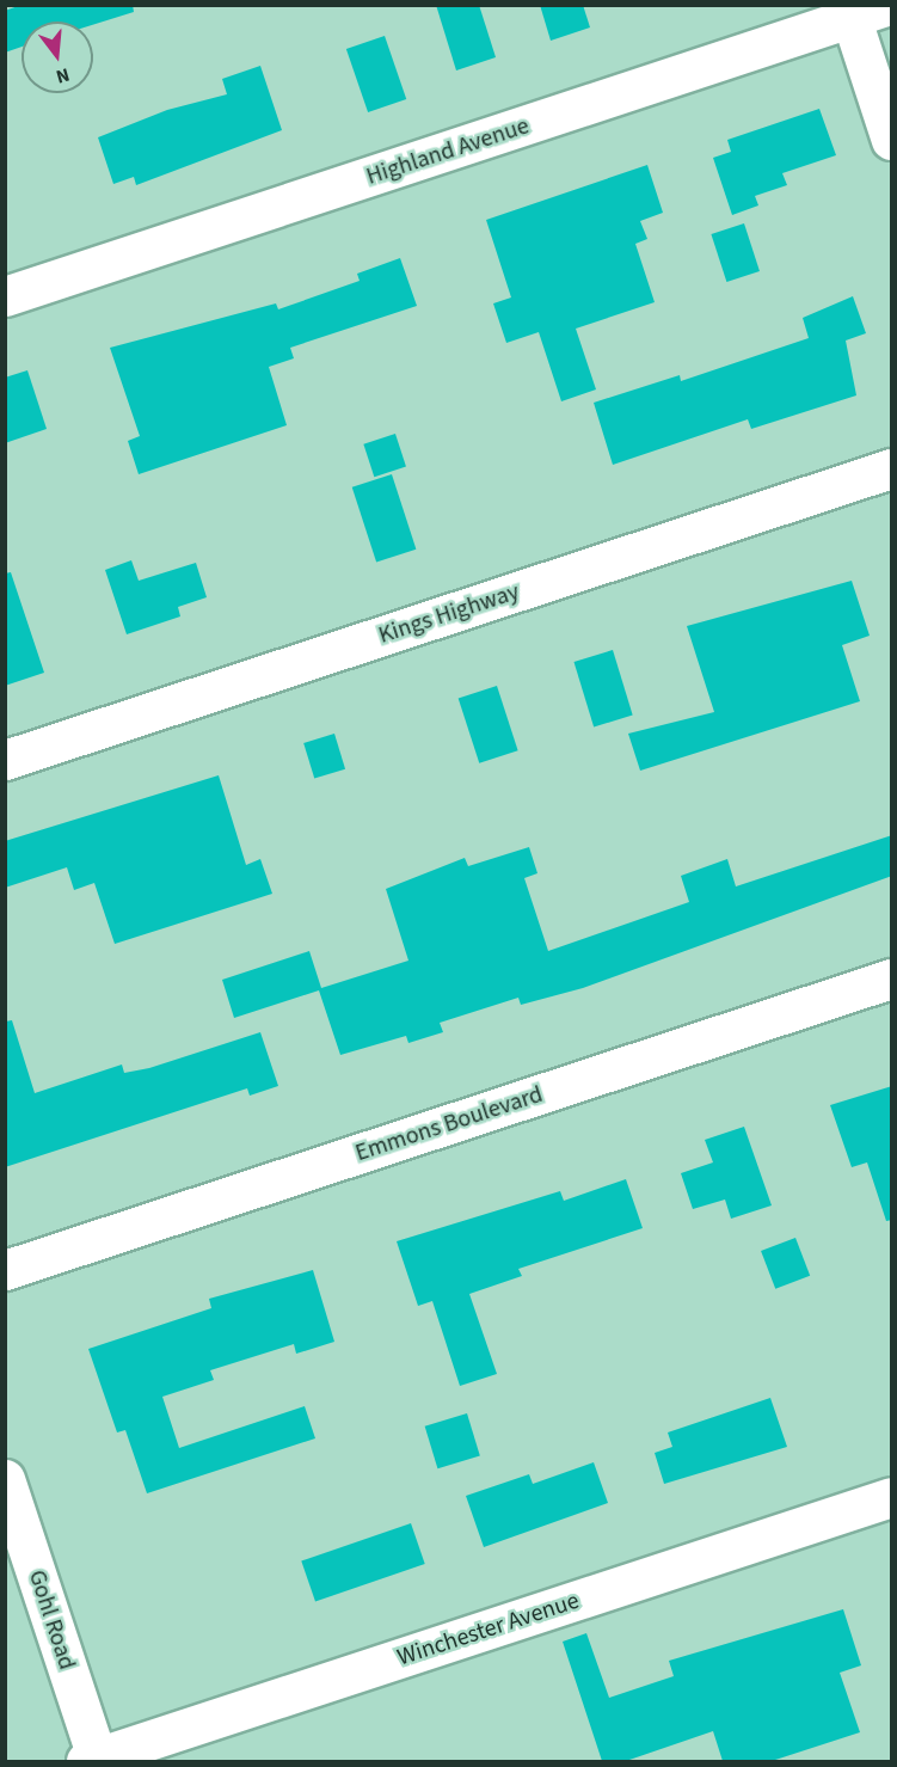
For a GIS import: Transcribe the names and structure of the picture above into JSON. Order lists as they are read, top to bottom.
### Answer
{
  "streets": {
    "street": [
      "Highland Avenue",
      "Kings Highway",
      "Emmons Boulevard",
      "Gohl Road",
      "Winchester Avenue"
    ]
  },
  "crossings": [
    ["Gohl Road", "Winchester Avenue"]
  ],
  "north": "bottom"
}
